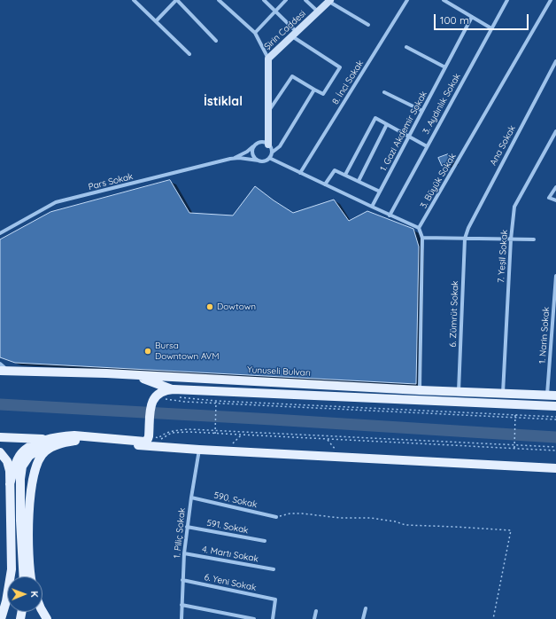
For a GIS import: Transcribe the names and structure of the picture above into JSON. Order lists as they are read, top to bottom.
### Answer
{
  "streets": {
    "main road": ["Yunuseli Bulvarı"],
    "street": [
      "Şirin Caddesi",
      "8. İnci Sokak",
      "3. Aydınlık Sokak",
      "1. Gazi Akdemir Sokak",
      "Ana Sokak",
      "3. Büyük Sokak",
      "Pars Sokak",
      "7. Yeşil Sokak",
      "6. Zümrüt Sokak",
      "1. Narin Sokak",
      "590. Sokak",
      "591. Sokak",
      "1. Piliç Sokak",
      "4. Martı Sokak",
      "6. Yeni Sokak"
    ]
  },
  "crossings": [
    ["Ana Sokak", "6. Zümrüt Sokak"],
    ["7. Yeşil Sokak", "Yunuseli Bulvarı"],
    ["6. Zümrüt Sokak", "Yunuseli Bulvarı"],
    ["1. Narin Sokak", "Yunuseli Bulvarı"],
    ["590. Sokak", "1. Piliç Sokak"],
    ["591. Sokak", "1. Piliç Sokak"],
    ["1. Piliç Sokak", "4. Martı Sokak"],
    ["1. Piliç Sokak", "6. Yeni Sokak"]
  ],
  "districts": ["İstiklal"],
  "places": ["Dowtown", "Bursa Downtown AVM"],
  "scale_bar": "100 m",
  "north": "right"
}
